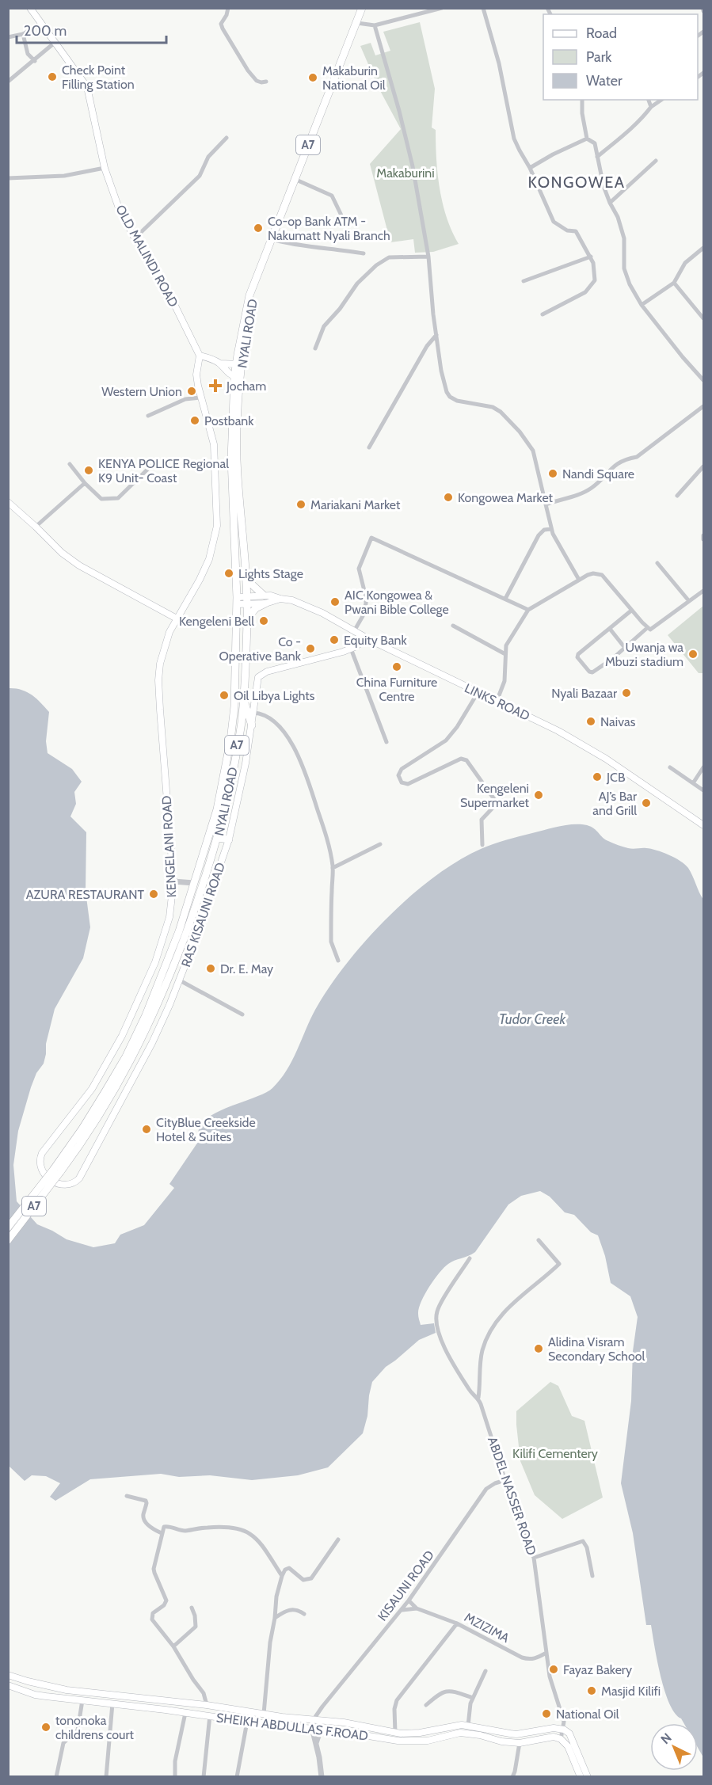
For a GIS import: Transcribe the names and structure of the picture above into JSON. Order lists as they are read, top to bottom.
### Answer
{
  "streets": {
    "highway": ["A7", "NYALI ROAD"],
    "main road": [
      "OLD MALINDI ROAD",
      "LINKS ROAD",
      "KENGELANI ROAD",
      "RAS KISAUNI ROAD",
      "ABDEL NASSER ROAD",
      "SHEIKH ABDULLAS F.ROAD"
    ],
    "street": ["KISAUNI ROAD", "MZIZIMA"]
  },
  "crossings": [
    ["A7", "NYALI ROAD"],
    ["OLD MALINDI ROAD", "KENGELANI ROAD"],
    ["NYALI ROAD", "LINKS ROAD"],
    ["LINKS ROAD", "RAS KISAUNI ROAD"],
    ["KENGELANI ROAD", "RAS KISAUNI ROAD"],
    ["ABDEL NASSER ROAD", "KISAUNI ROAD"],
    ["ABDEL NASSER ROAD", "MZIZIMA"],
    ["ABDEL NASSER ROAD", "SHEIKH ABDULLAS F.ROAD"],
    ["KISAUNI ROAD", "SHEIKH ABDULLAS F.ROAD"]
  ],
  "districts": ["KONGOWEA"],
  "water": ["Tudor Creek"],
  "parks": ["Makaburini", "Kilifi Cementery"],
  "places": {
    "other": [
      "Check Point Filling Station",
      "Makaburin National Oil",
      "Co-op Bank ATM - Nakumatt Nyali Branch",
      "Western Union",
      "Postbank",
      "KENYA POLICE Regional K9 Unit- Coast",
      "Nandi Square",
      "Kongowea Market",
      "Mariakani Market",
      "Lights Stage",
      "AIC Kongowea & Pwani Bible College",
      "Kengeleni Bell",
      "Equity Bank",
      "Co - Operative Bank",
      "Uwanja wa Mbuzi stadium",
      "China Furniture Centre",
      "Nyali Bazaar",
      "Oil Libya Lights",
      "Naivas",
      "JCB",
      "Kengeleni Supermarket",
      "AJ’s Bar and Grill",
      "AZURA RESTAURANT",
      "Dr. E. May",
      "CityBlue Creekside Hotel & Suites",
      "Alidina Visram Secondary School",
      "Fayaz Bakery",
      "Masjid Kilifi",
      "National Oil",
      "tononoka childrens court"
    ],
    "health": ["Jocham"]
  },
  "legend": ["Road", "Park", "Water"],
  "scale_bar": "200 m",
  "north": "top left"
}
